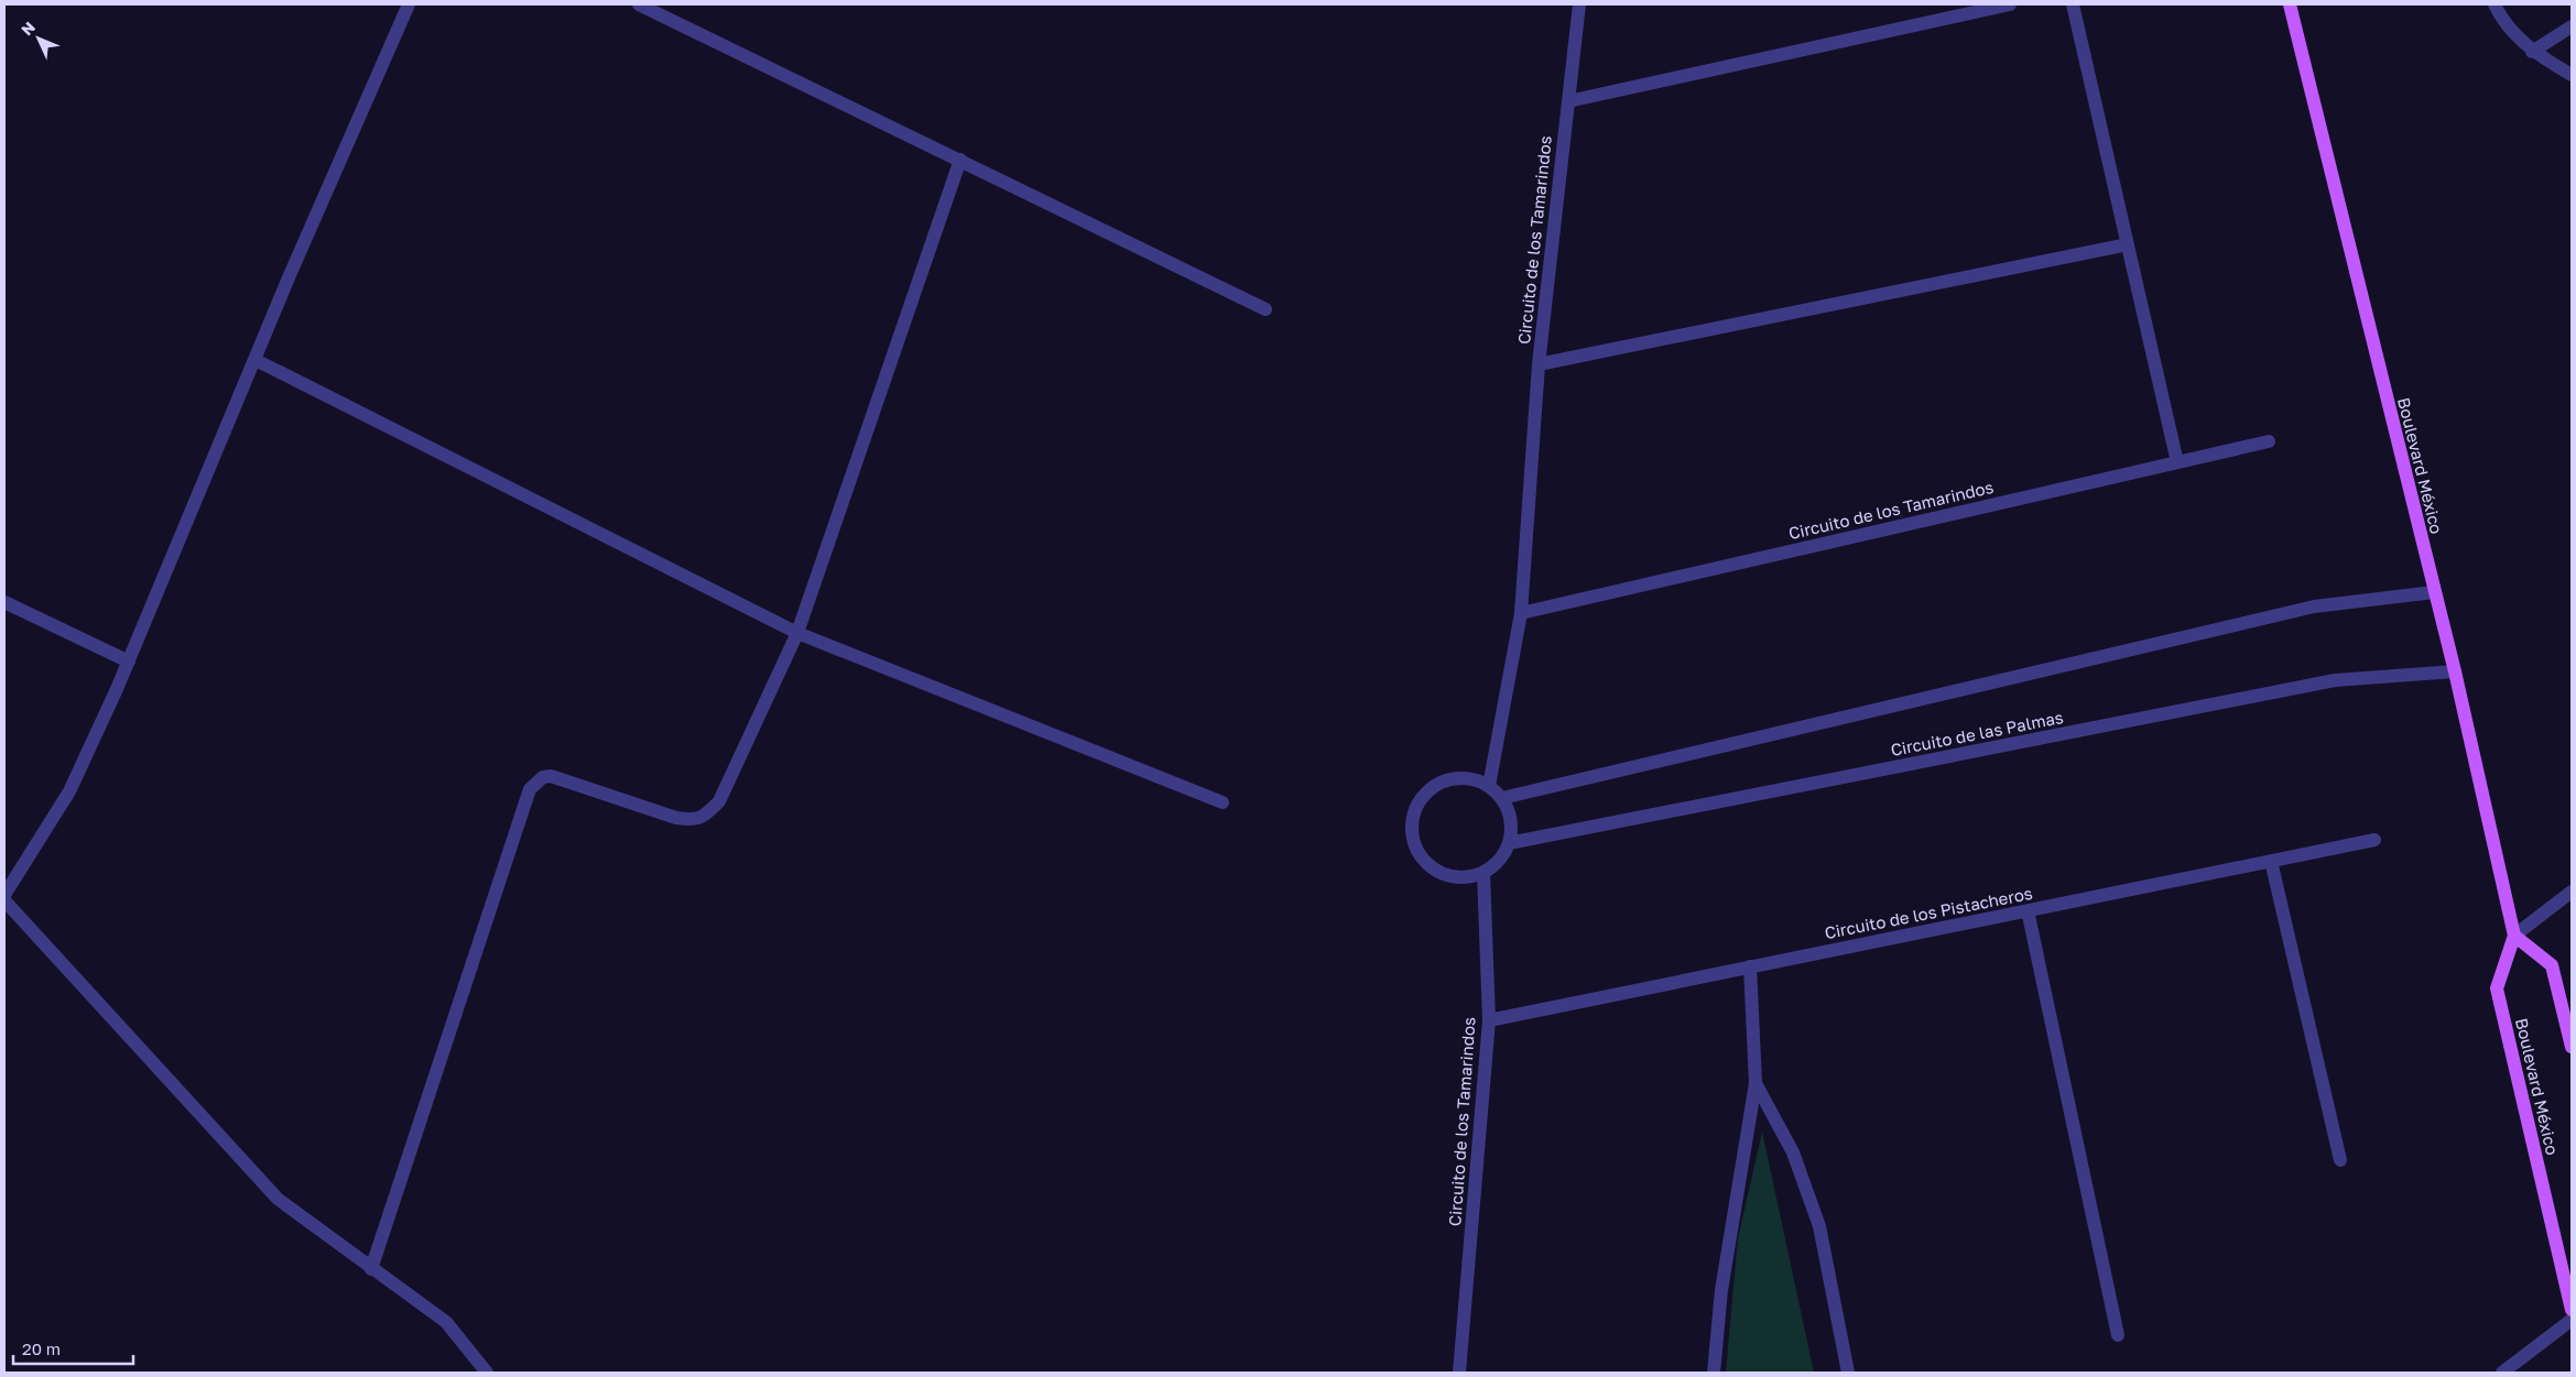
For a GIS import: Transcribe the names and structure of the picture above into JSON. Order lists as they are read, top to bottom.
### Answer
{
  "streets": {
    "main road": ["Boulevard México"],
    "street": ["Circuito de los Tamarindos", "Circuito de las Palmas", "Circuito de los Pistacheros"]
  },
  "crossings": [
    ["Circuito de los Tamarindos", "Circuito de las Palmas"],
    ["Circuito de los Tamarindos", "Circuito de los Pistacheros"],
    ["Boulevard México", "Circuito de las Palmas"]
  ],
  "scale_bar": "20 m",
  "north": "top left"
}
